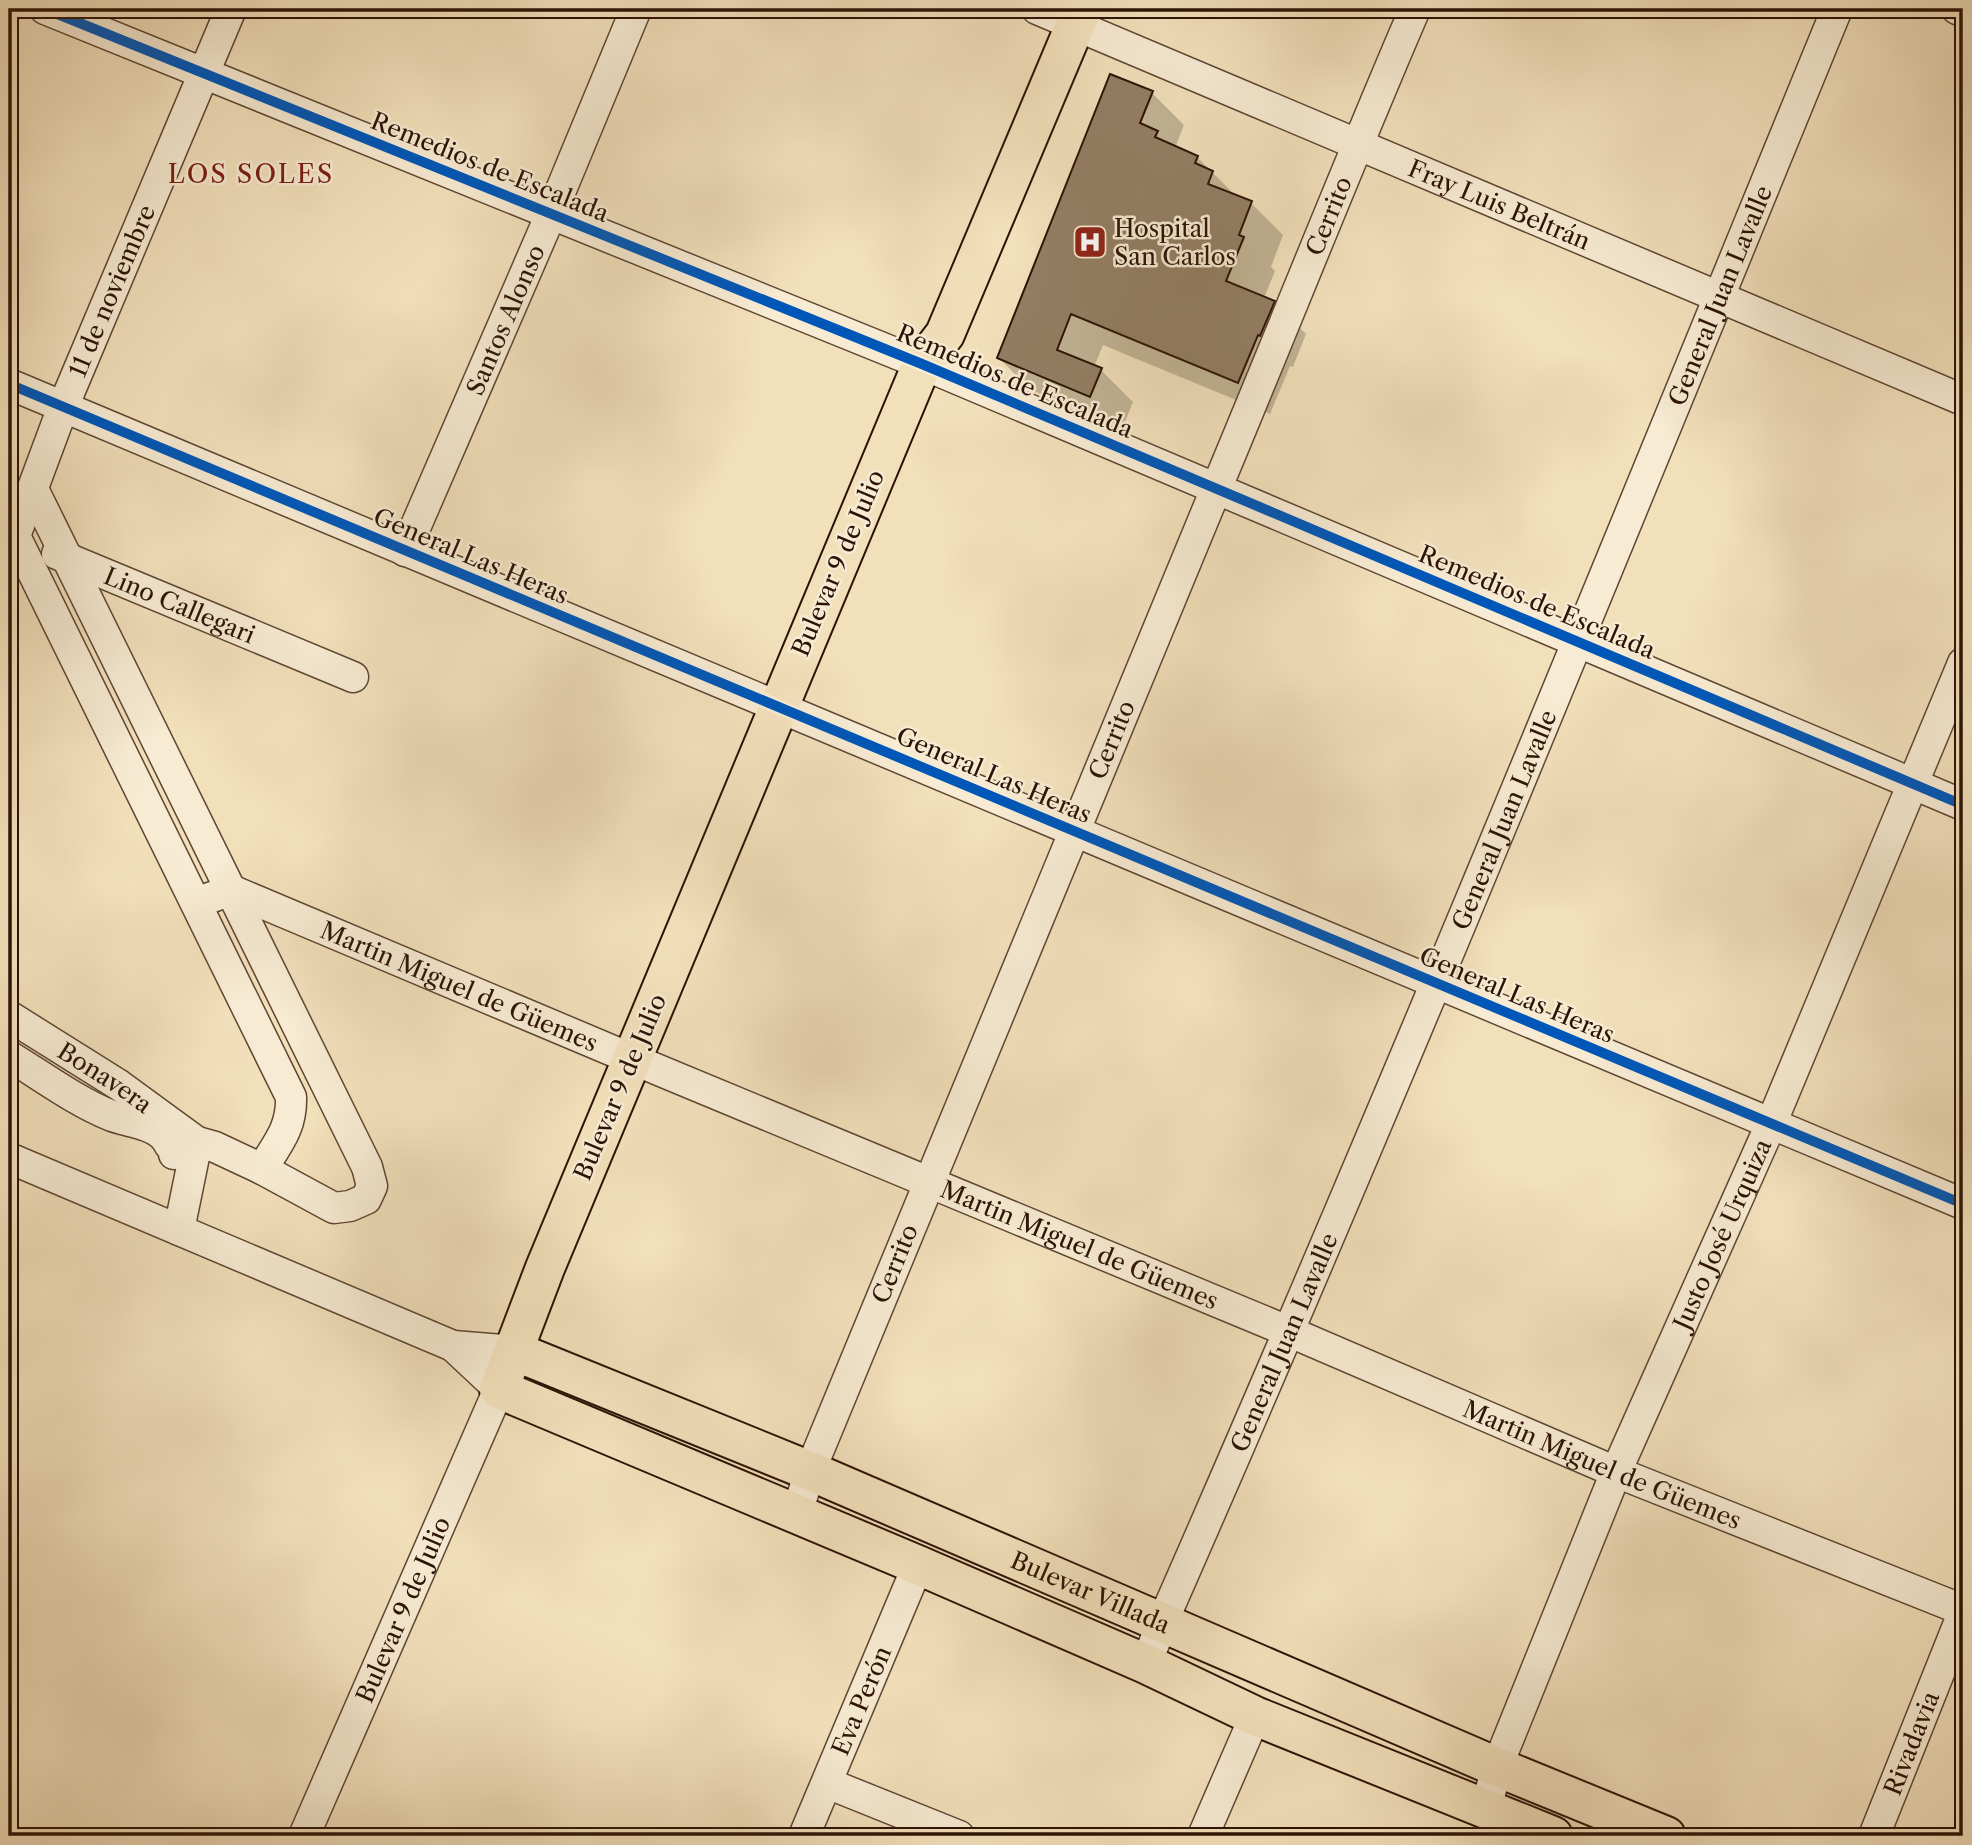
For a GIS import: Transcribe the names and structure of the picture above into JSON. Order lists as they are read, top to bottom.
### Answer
{
  "streets": {
    "main road": ["Bulevar 9 de Julio", "Bulevar Villada"],
    "street": [
      "Remedios de Escalada",
      "Fray Luis Beltrán",
      "Cerrito",
      "11 de noviembre",
      "General Juan Lavalle",
      "Santos Alonso",
      "General Las Heras",
      "Lino Callegari",
      "Martin Miguel de Güemes",
      "Bonavera",
      "Justo José Urquiza",
      "Eva Perón",
      "Rivadavia"
    ]
  },
  "crossings": [
    ["Remedios de Escalada", "Cerrito"],
    ["Remedios de Escalada", "11 de noviembre"],
    ["Remedios de Escalada", "General Juan Lavalle"],
    ["Remedios de Escalada", "Santos Alonso"],
    ["Remedios de Escalada", "Bulevar 9 de Julio"],
    ["Remedios de Escalada", "Justo José Urquiza"],
    ["Fray Luis Beltrán", "Cerrito"],
    ["Fray Luis Beltrán", "General Juan Lavalle"],
    ["Fray Luis Beltrán", "Bulevar 9 de Julio"],
    ["Cerrito", "General Las Heras"],
    ["Cerrito", "Martin Miguel de Güemes"],
    ["Cerrito", "Bulevar Villada"],
    ["11 de noviembre", "General Las Heras"],
    ["11 de noviembre", "Lino Callegari"],
    ["General Juan Lavalle", "General Las Heras"],
    ["General Juan Lavalle", "Martin Miguel de Güemes"],
    ["General Juan Lavalle", "Bulevar Villada"],
    ["Santos Alonso", "General Las Heras"],
    ["General Las Heras", "Bulevar 9 de Julio"],
    ["General Las Heras", "Justo José Urquiza"],
    ["Bulevar 9 de Julio", "Martin Miguel de Güemes"],
    ["Bulevar 9 de Julio", "Bulevar Villada"],
    ["Martin Miguel de Güemes", "Justo José Urquiza"],
    ["Martin Miguel de Güemes", "Rivadavia"],
    ["Justo José Urquiza", "Bulevar Villada"],
    ["Bulevar Villada", "Eva Perón"]
  ],
  "districts": ["LOS SOLES"],
  "places": {
    "hospital": ["Hospital San Carlos"]
  }
}
